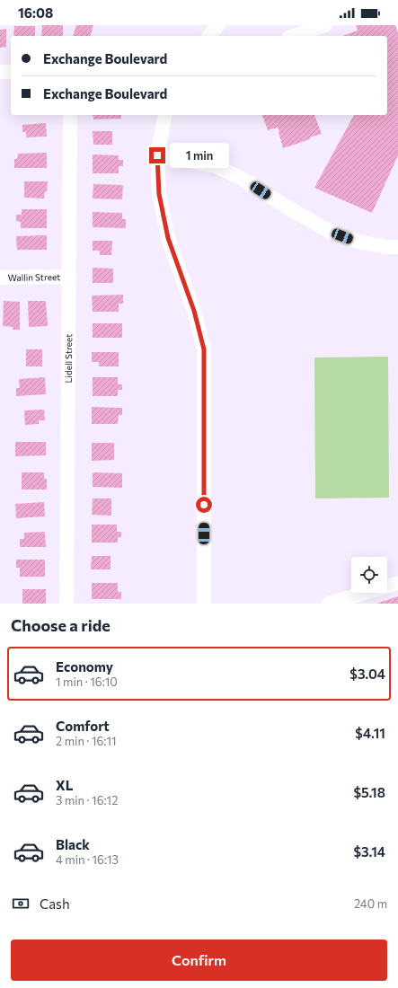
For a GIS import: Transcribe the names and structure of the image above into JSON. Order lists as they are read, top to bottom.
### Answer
{
  "streets": {
    "street": ["Wallin Street", "Lidell Street"]
  },
  "crossings": [
    ["Wallin Street", "Lidell Street"]
  ],
  "page": {
    "status": "16:08",
    "banner": ["Exchange Boulevard", "Exchange Boulevard"],
    "bubble": "1 min",
    "heading": "Choose a ride",
    "list": [
      {
        "name": "Economy",
        "note": "1 min · 16:10",
        "value": "$3.04"
      },
      {
        "name": "Comfort",
        "note": "2 min · 16:11",
        "value": "$4.11"
      },
      {
        "name": "XL",
        "note": "3 min · 16:12",
        "value": "$5.18"
      },
      {
        "name": "Black",
        "note": "4 min · 16:13",
        "value": "$3.14"
      }
    ],
    "pay": ["Cash", "240 m"],
    "buttons": "Confirm"
  }
}
